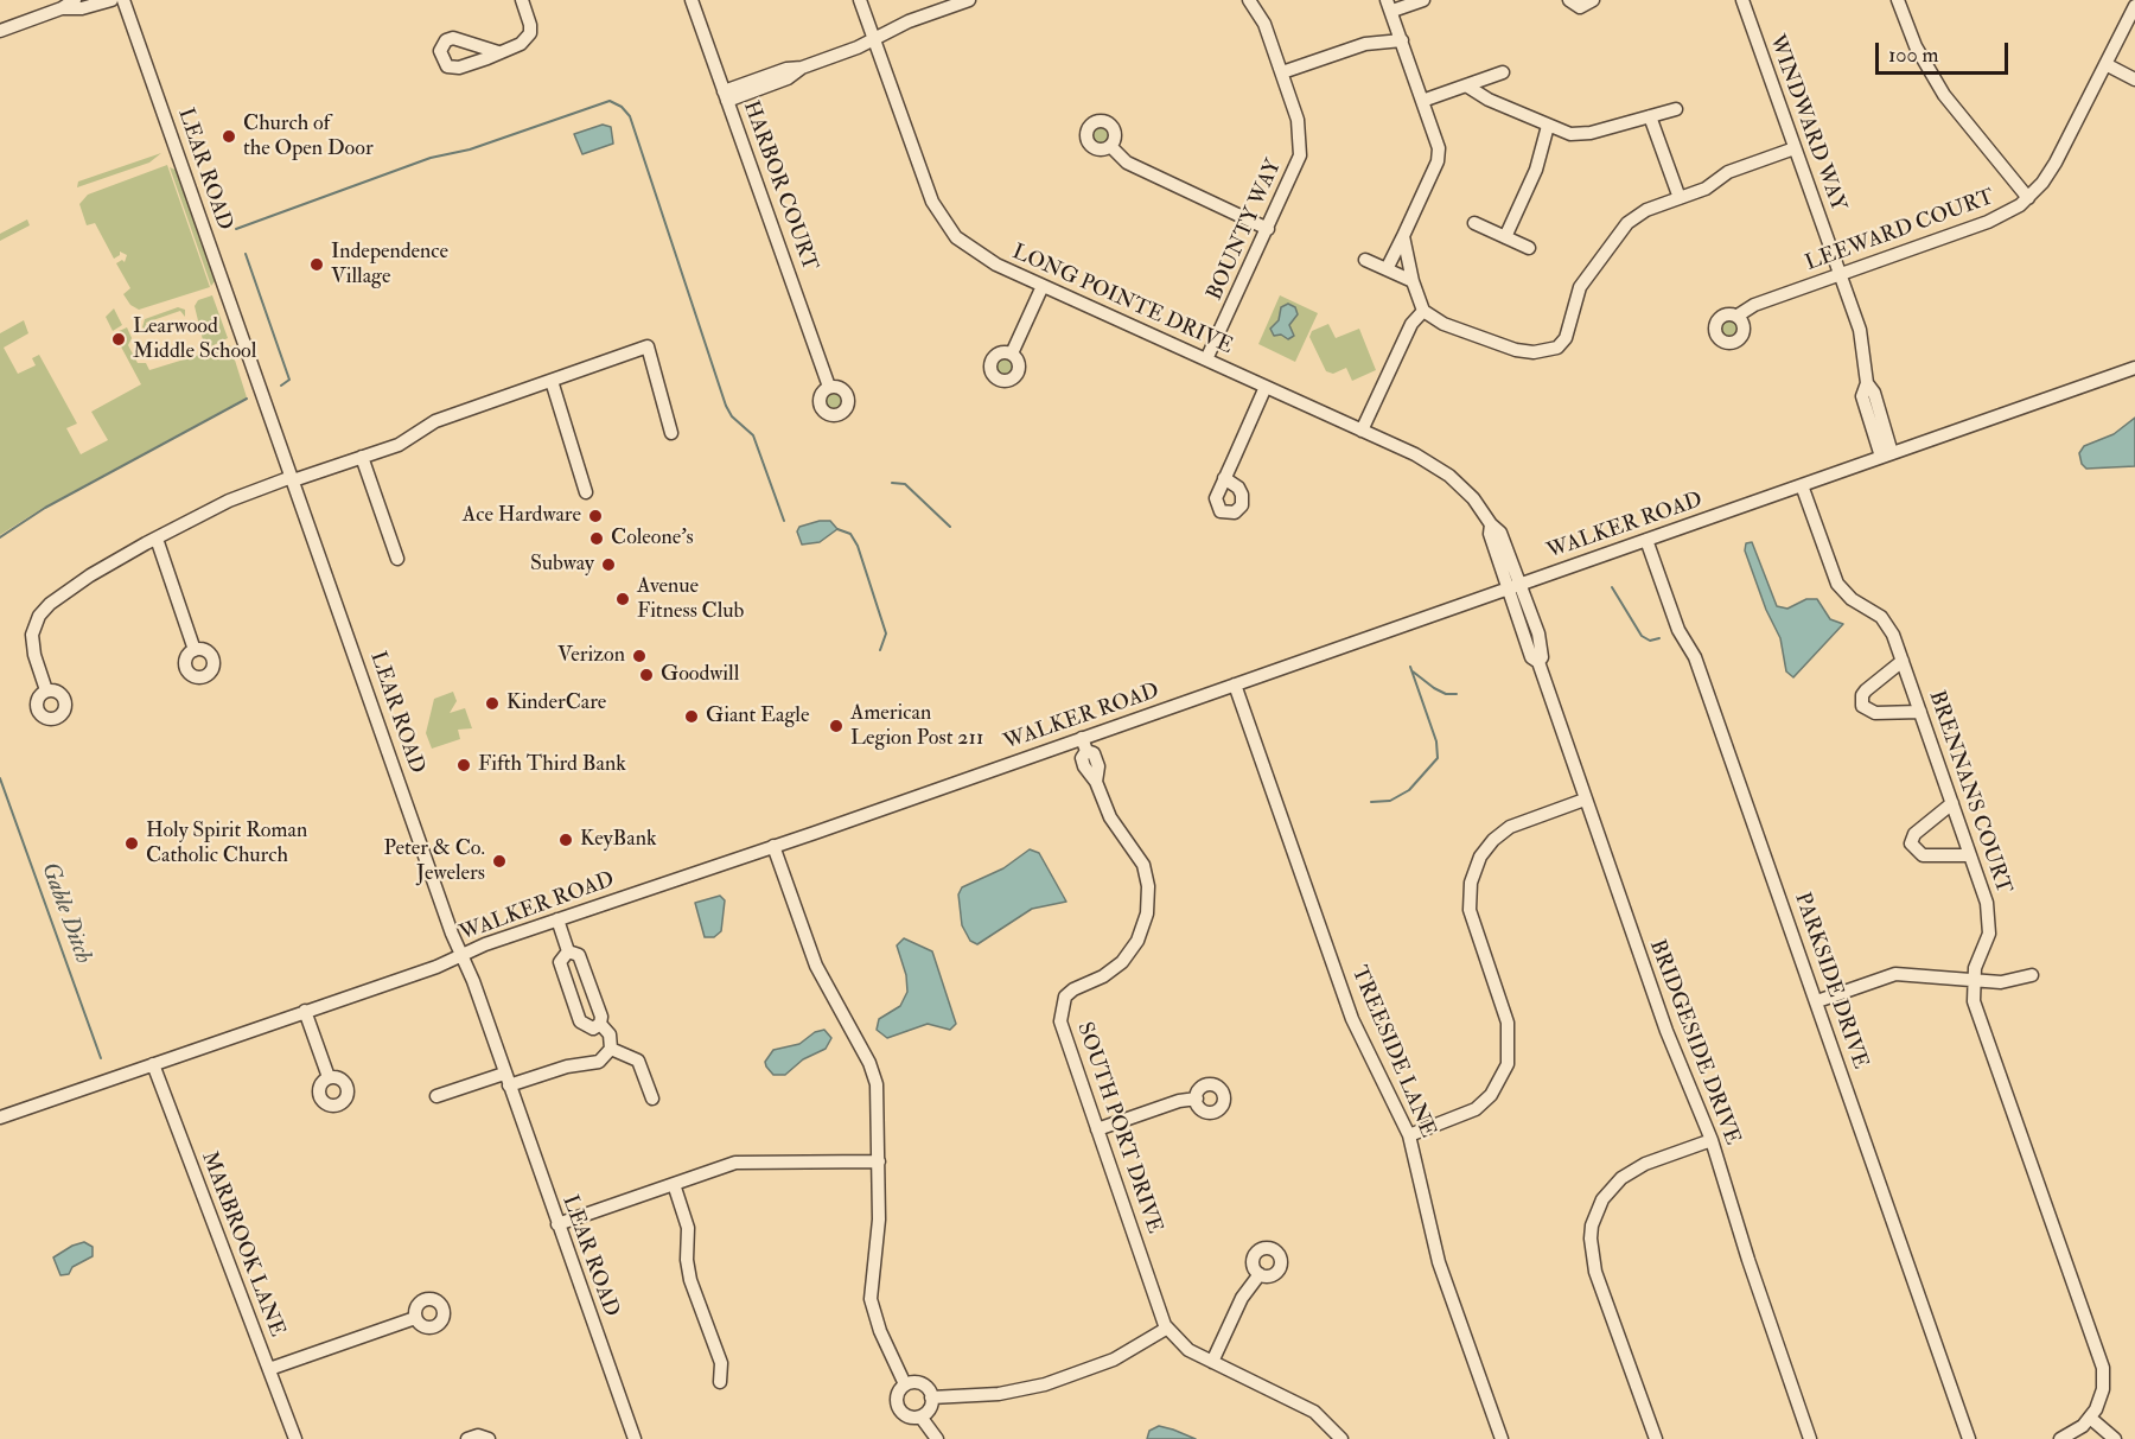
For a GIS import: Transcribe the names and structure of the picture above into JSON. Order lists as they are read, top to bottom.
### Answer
{
  "streets": {
    "street": [
      "WINDWARD WAY",
      "LEAR ROAD",
      "HARBOR COURT",
      "BOUNTY WAY",
      "LEEWARD COURT",
      "LONG POINTE DRIVE",
      "WALKER ROAD",
      "BRENNANS COURT",
      "PARKSIDE DRIVE",
      "BRIDGESIDE DRIVE",
      "TREESIDE LANE",
      "SOUTH PORT DRIVE",
      "MARBROOK LANE"
    ]
  },
  "crossings": [
    ["WINDWARD WAY", "LEEWARD COURT"],
    ["WINDWARD WAY", "WALKER ROAD"],
    ["LEAR ROAD", "WALKER ROAD"],
    ["BOUNTY WAY", "LONG POINTE DRIVE"],
    ["LONG POINTE DRIVE", "WALKER ROAD"],
    ["LONG POINTE DRIVE", "BRIDGESIDE DRIVE"],
    ["WALKER ROAD", "BRENNANS COURT"],
    ["WALKER ROAD", "PARKSIDE DRIVE"],
    ["WALKER ROAD", "BRIDGESIDE DRIVE"],
    ["WALKER ROAD", "TREESIDE LANE"],
    ["WALKER ROAD", "SOUTH PORT DRIVE"],
    ["WALKER ROAD", "MARBROOK LANE"]
  ],
  "water": ["Gable Ditch"],
  "places": [
    "Church of the Open Door",
    "Independence Village",
    "Learwood Middle School",
    "Ace Hardware",
    "Coleone's",
    "Subway",
    "Avenue Fitness Club",
    "Verizon",
    "Goodwill",
    "KinderCare",
    "Giant Eagle",
    "American Legion Post 211",
    "Fifth Third Bank",
    "KeyBank",
    "Holy Spirit Roman Catholic Church",
    "Peter & Co. Jewelers"
  ],
  "scale_bar": "100 m"
}
